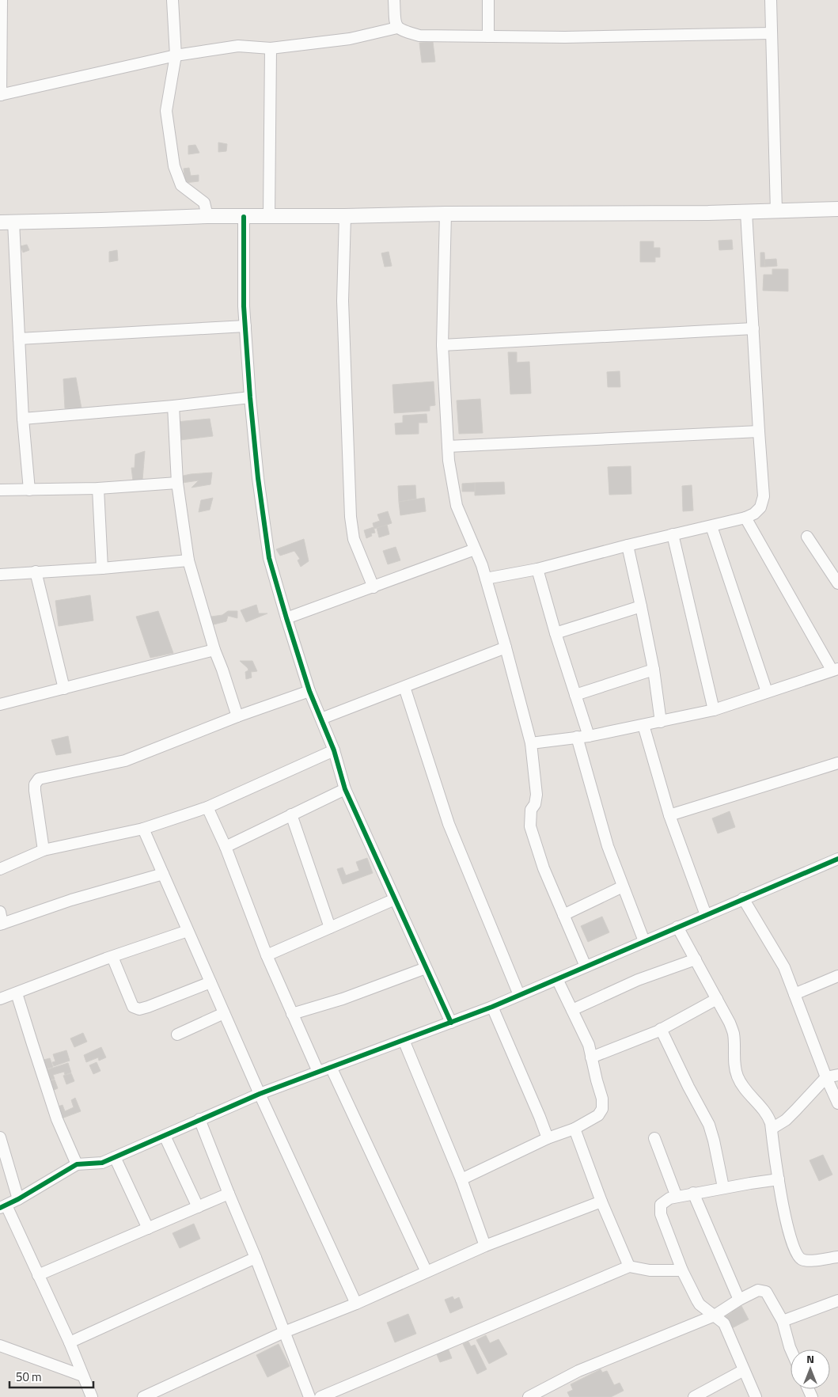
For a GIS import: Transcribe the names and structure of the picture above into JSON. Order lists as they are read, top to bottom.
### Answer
{
  "scale_bar": "50 m",
  "north": "top"
}
